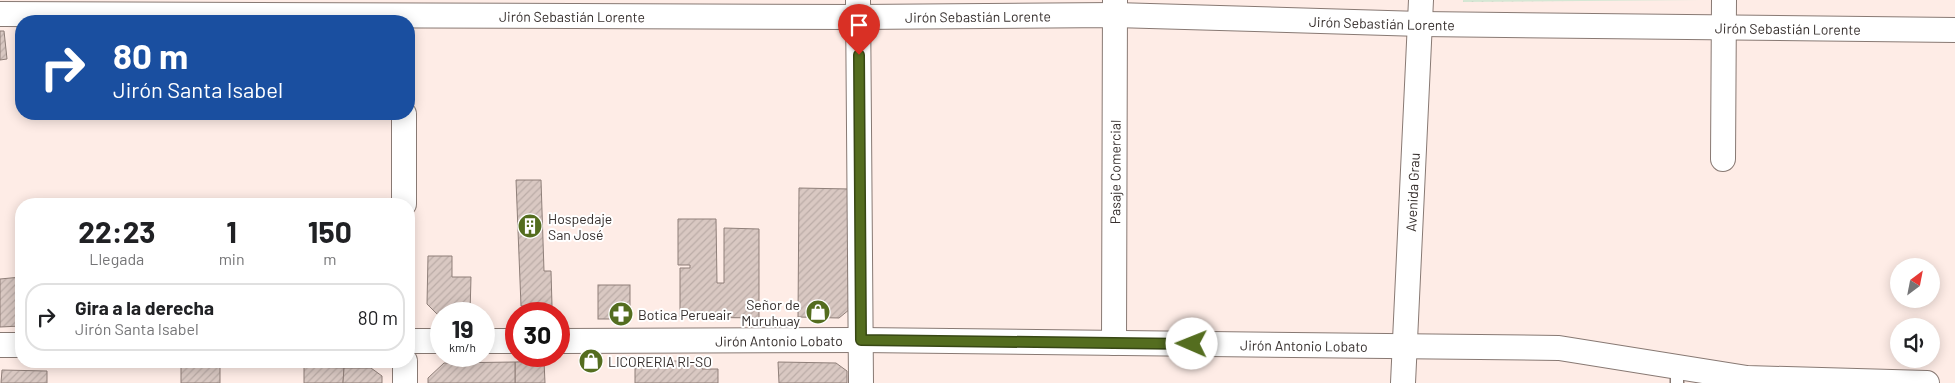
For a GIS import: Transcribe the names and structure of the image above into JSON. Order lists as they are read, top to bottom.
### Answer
{
  "streets": {
    "street": [
      "Jirón Sebastián Lorente",
      "Pasaje Comercial",
      "Avenida Grau",
      "Jirón Antonio Lobato"
    ]
  },
  "crossings": [
    ["Jirón Sebastián Lorente", "Pasaje Comercial"],
    ["Jirón Sebastián Lorente", "Avenida Grau"],
    ["Pasaje Comercial", "Jirón Antonio Lobato"],
    ["Avenida Grau", "Jirón Antonio Lobato"]
  ],
  "places": {
    "building": ["Hospedaje San José"],
    "shop": ["Señor de Muruhuay", "LICORERIA RI-SO"],
    "pharmacy": ["Botica Perueair"]
  },
  "north": "top right",
  "page": {
    "turn": ["80 m", "Jirón Santa Isabel"],
    "eta": [
      "22:23",
      "Llegada",
      "1",
      "min",
      "150",
      "m"
    ],
    "list": [
      {
        "name": "Gira a la derecha",
        "note": "Jirón Santa Isabel",
        "value": "80 m"
      }
    ],
    "speed": "19 km/h",
    "limit": "30"
  }
}
